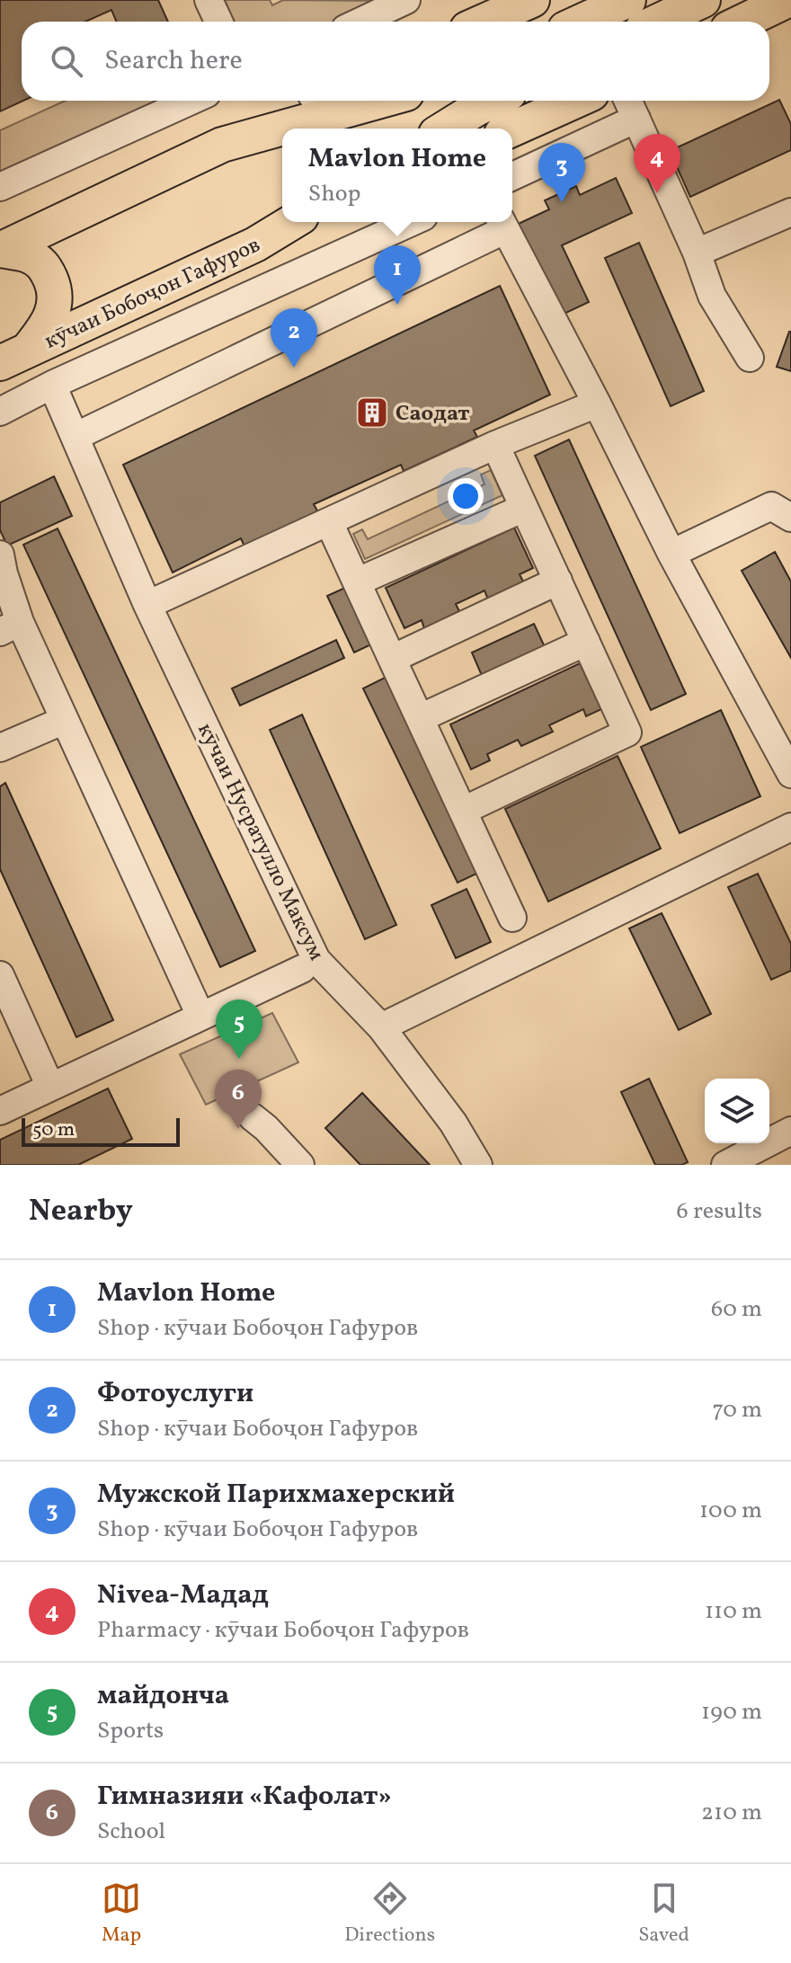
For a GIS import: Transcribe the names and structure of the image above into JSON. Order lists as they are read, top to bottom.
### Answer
{
  "streets": {
    "main road": ["кӯчаи Бобоҷон Гафуров"],
    "street": ["кӯчаи Нусратулло Максум"]
  },
  "places": {
    "building": ["Саодат"]
  },
  "scale_bar": "50 m",
  "page": {
    "search": "Search here",
    "popup": ["Mavlon Home", "Shop"],
    "pins": [
      "4",
      "3",
      "1",
      "2",
      "5",
      "6"
    ],
    "scale": "50 m",
    "heading": ["Nearby", "6 results"],
    "list": [
      {
        "mark": "1",
        "name": "Mavlon Home",
        "note": "Shop · кӯчаи Бобоҷон Гафуров",
        "value": "60 m"
      },
      {
        "mark": "2",
        "name": "Фотоуслуги",
        "note": "Shop · кӯчаи Бобоҷон Гафуров",
        "value": "70 m"
      },
      {
        "mark": "3",
        "name": "Мужской Парихмахерский",
        "note": "Shop · кӯчаи Бобоҷон Гафуров",
        "value": "100 m"
      },
      {
        "mark": "4",
        "name": "Nivea-Мадад",
        "note": "Pharmacy · кӯчаи Бобоҷон Гафуров",
        "value": "110 m"
      },
      {
        "mark": "5",
        "name": "майдонча",
        "note": "Sports",
        "value": "190 m"
      },
      {
        "mark": "6",
        "name": "Гимназияи «Кафолат»",
        "note": "School",
        "value": "210 m"
      }
    ],
    "nav": ["Map", "Directions", "Saved"]
  }
}
